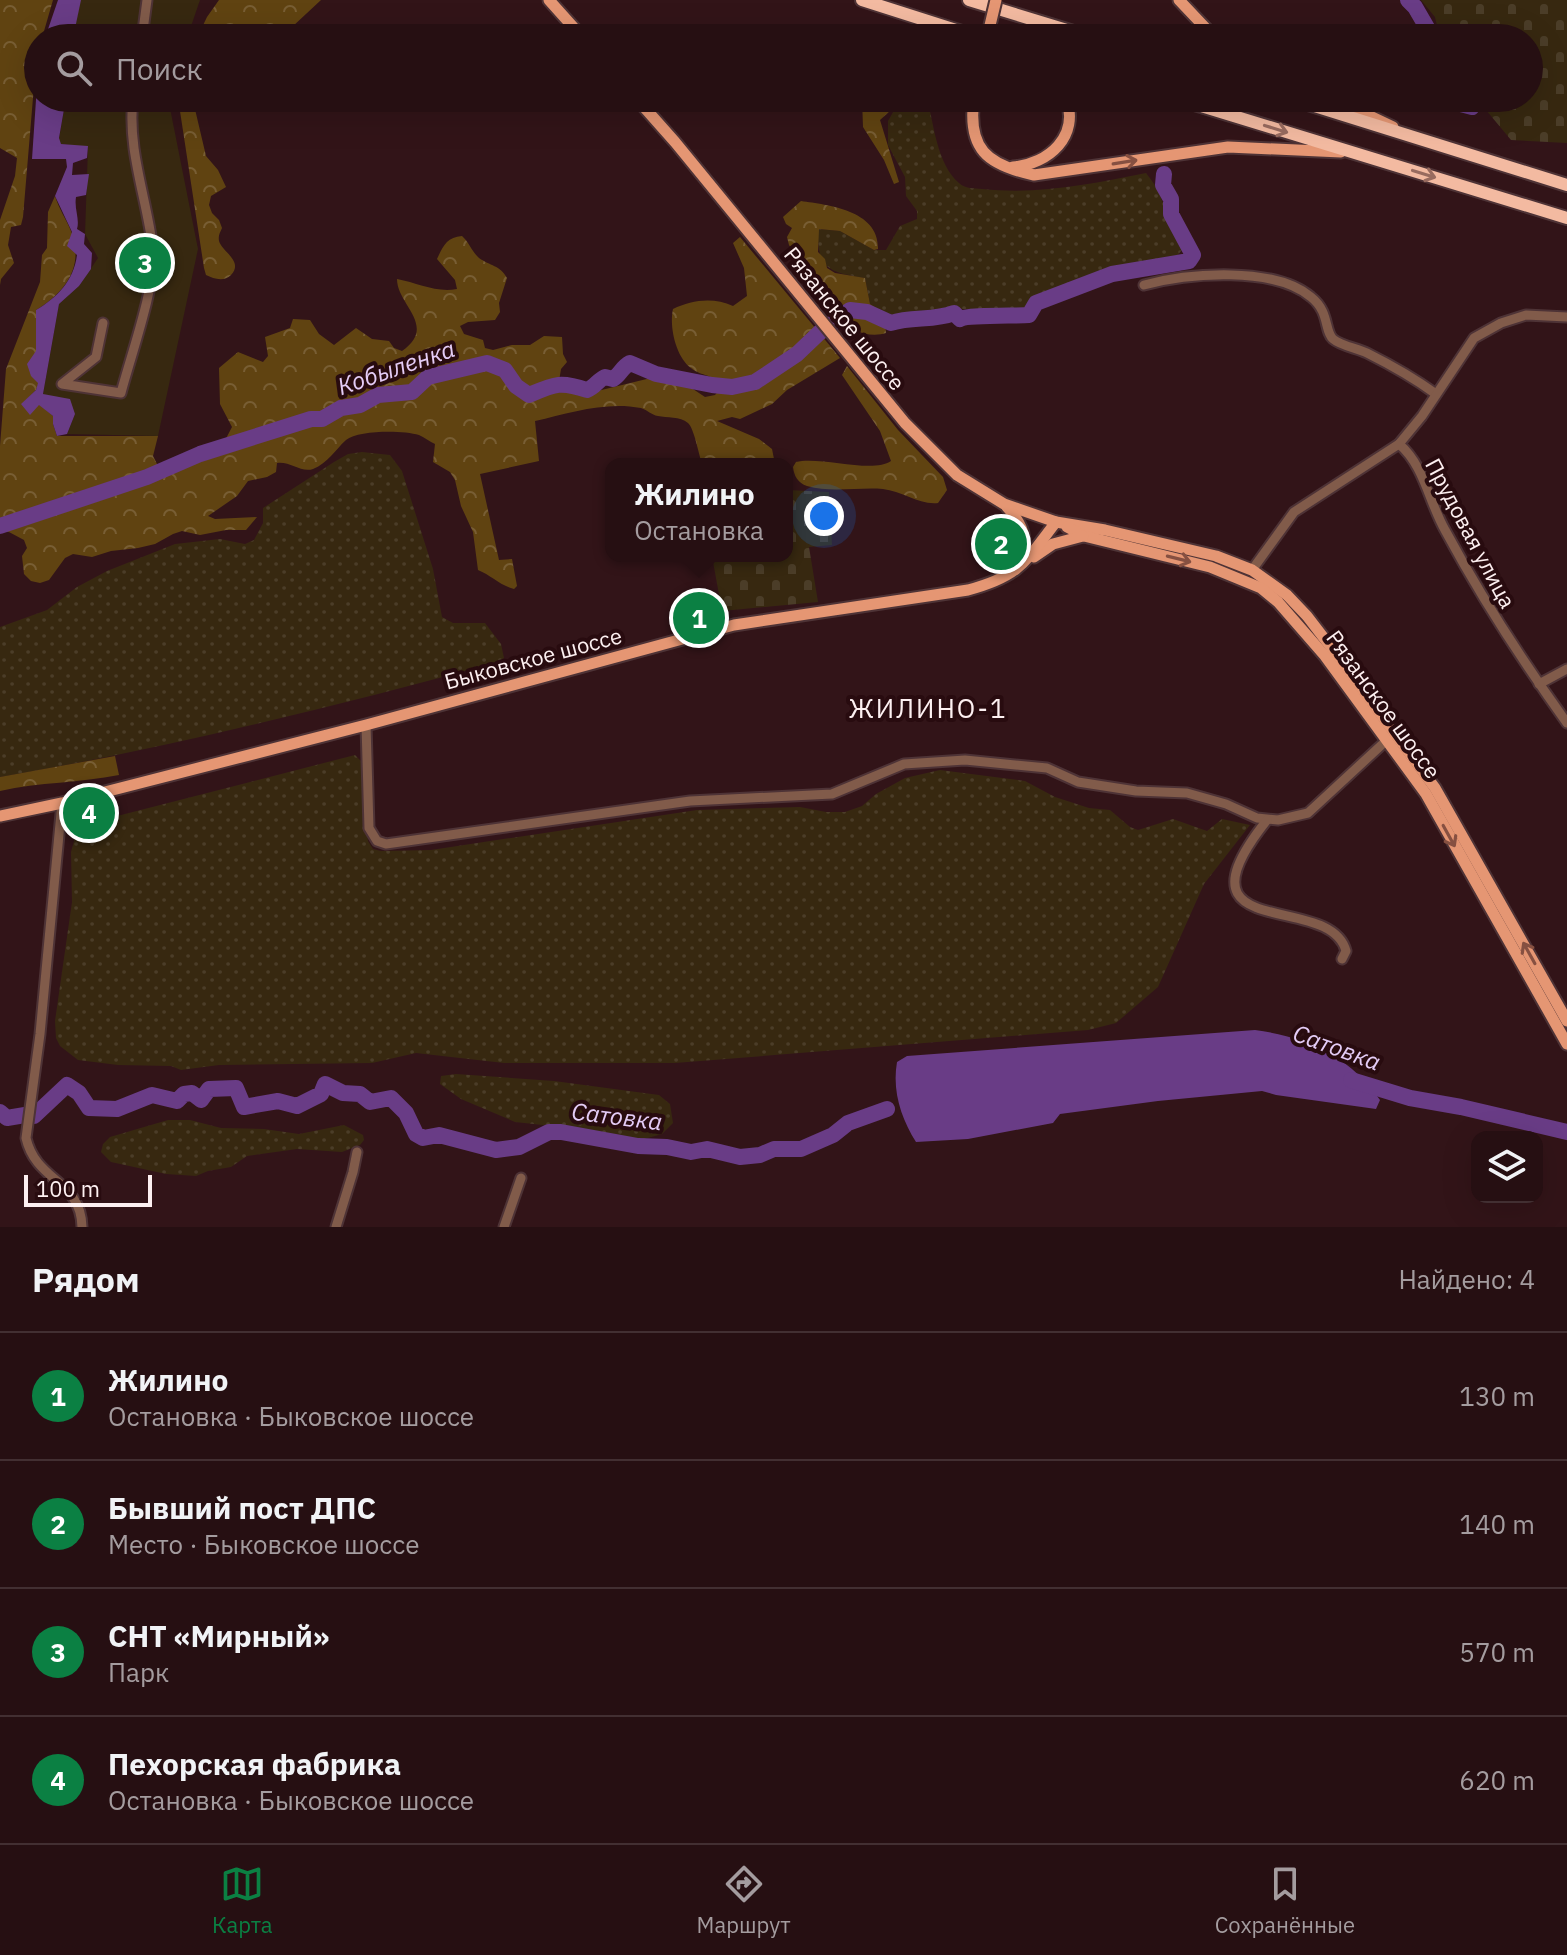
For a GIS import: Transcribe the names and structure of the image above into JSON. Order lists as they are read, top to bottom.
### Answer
{
  "streets": {
    "main road": ["Рязанское шоссе", "Быковское шоссе"],
    "street": ["Прудовая улица"]
  },
  "crossings": [
    ["Рязанское шоссе", "Прудовая улица"],
    ["Рязанское шоссе", "Быковское шоссе"]
  ],
  "districts": ["ЖИЛИНО-1"],
  "water": ["Кобыленка", "Сатовка"],
  "scale_bar": "100 m",
  "page": {
    "search": "Поиск",
    "pins": [
      "3",
      "2",
      "1",
      "4"
    ],
    "popup": ["Жилино", "Остановка"],
    "scale": "100 m",
    "heading": ["Рядом", "Найдено: 4"],
    "list": [
      {
        "mark": "1",
        "name": "Жилино",
        "note": "Остановка · Быковское шоссе",
        "value": "130 m"
      },
      {
        "mark": "2",
        "name": "Бывший пост ДПС",
        "note": "Место · Быковское шоссе",
        "value": "140 m"
      },
      {
        "mark": "3",
        "name": "СНТ «Мирный»",
        "note": "Парк",
        "value": "570 m"
      },
      {
        "mark": "4",
        "name": "Пехорская фабрика",
        "note": "Остановка · Быковское шоссе",
        "value": "620 m"
      }
    ],
    "nav": ["Карта", "Маршрут", "Сохранённые"]
  }
}
